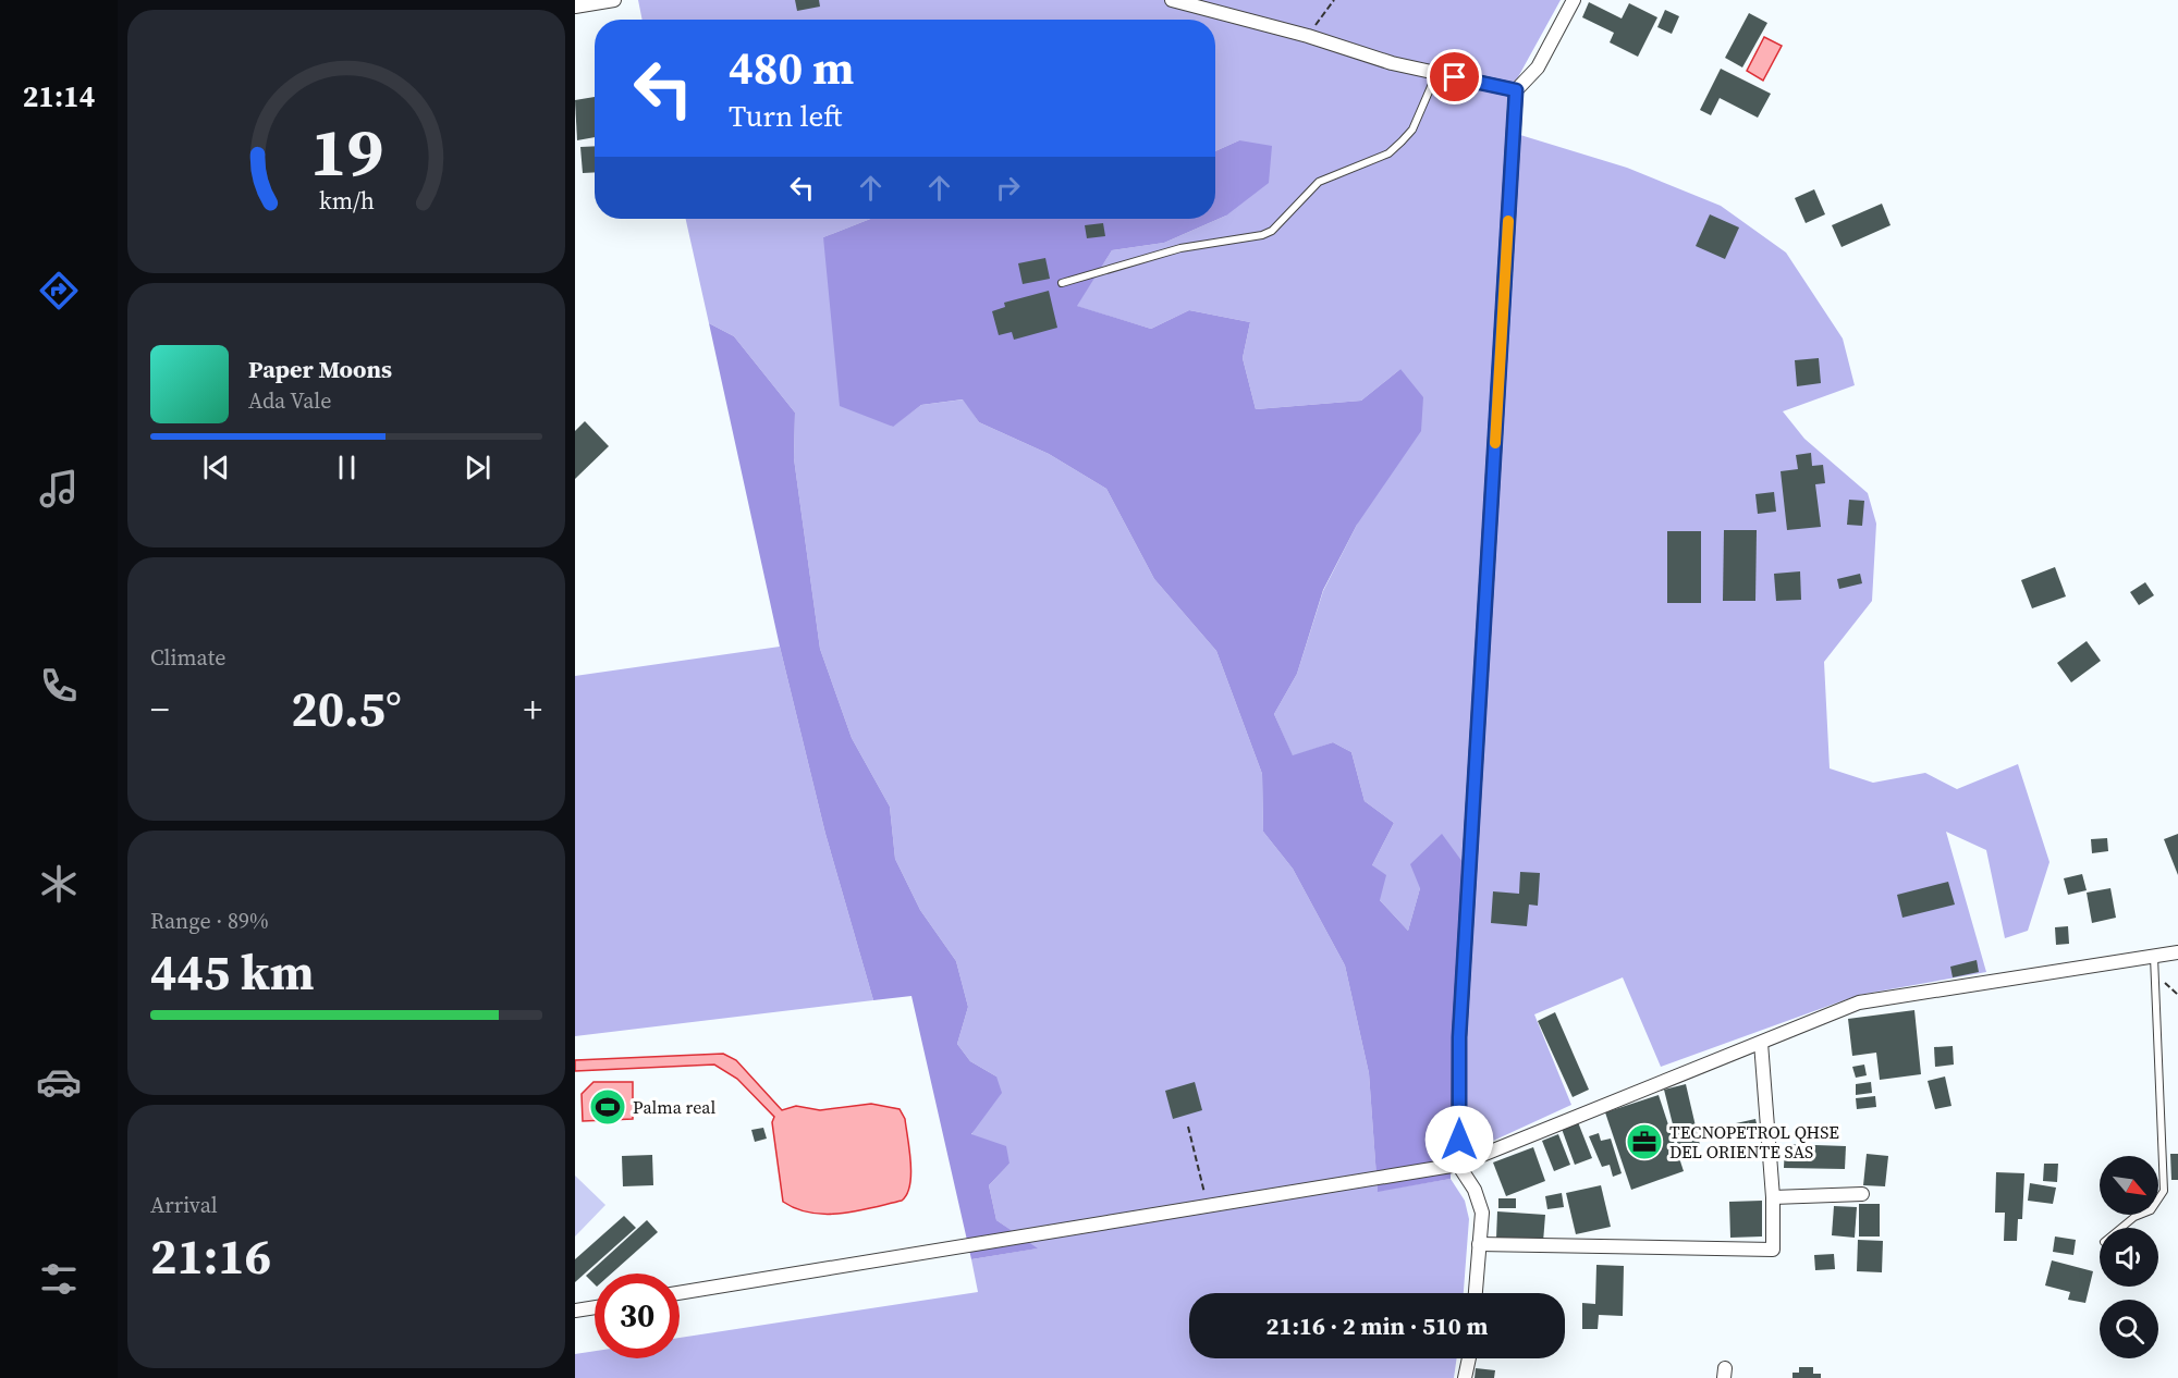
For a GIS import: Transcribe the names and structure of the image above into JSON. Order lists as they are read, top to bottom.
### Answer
{
  "places": {
    "sports": ["Palma real"],
    "office": ["TECNOPETROL QHSE DEL ORIENTE SAS"]
  },
  "north": "bottom right",
  "page": {
    "tabs": "21:14",
    "turn": ["480 m", "Turn left"],
    "song": ["Paper Moons", "Ada Vale"],
    "tile": [
      "Climate",
      ["Range · 89%", "445 km"],
      ["Arrival", "21:16"]
    ],
    "heat": ["−", "20.5°", "+"],
    "limit": "30",
    "trip": "21:16 · 2 min · 510 m",
    "gauge": ["19", "km/h"]
  }
}
